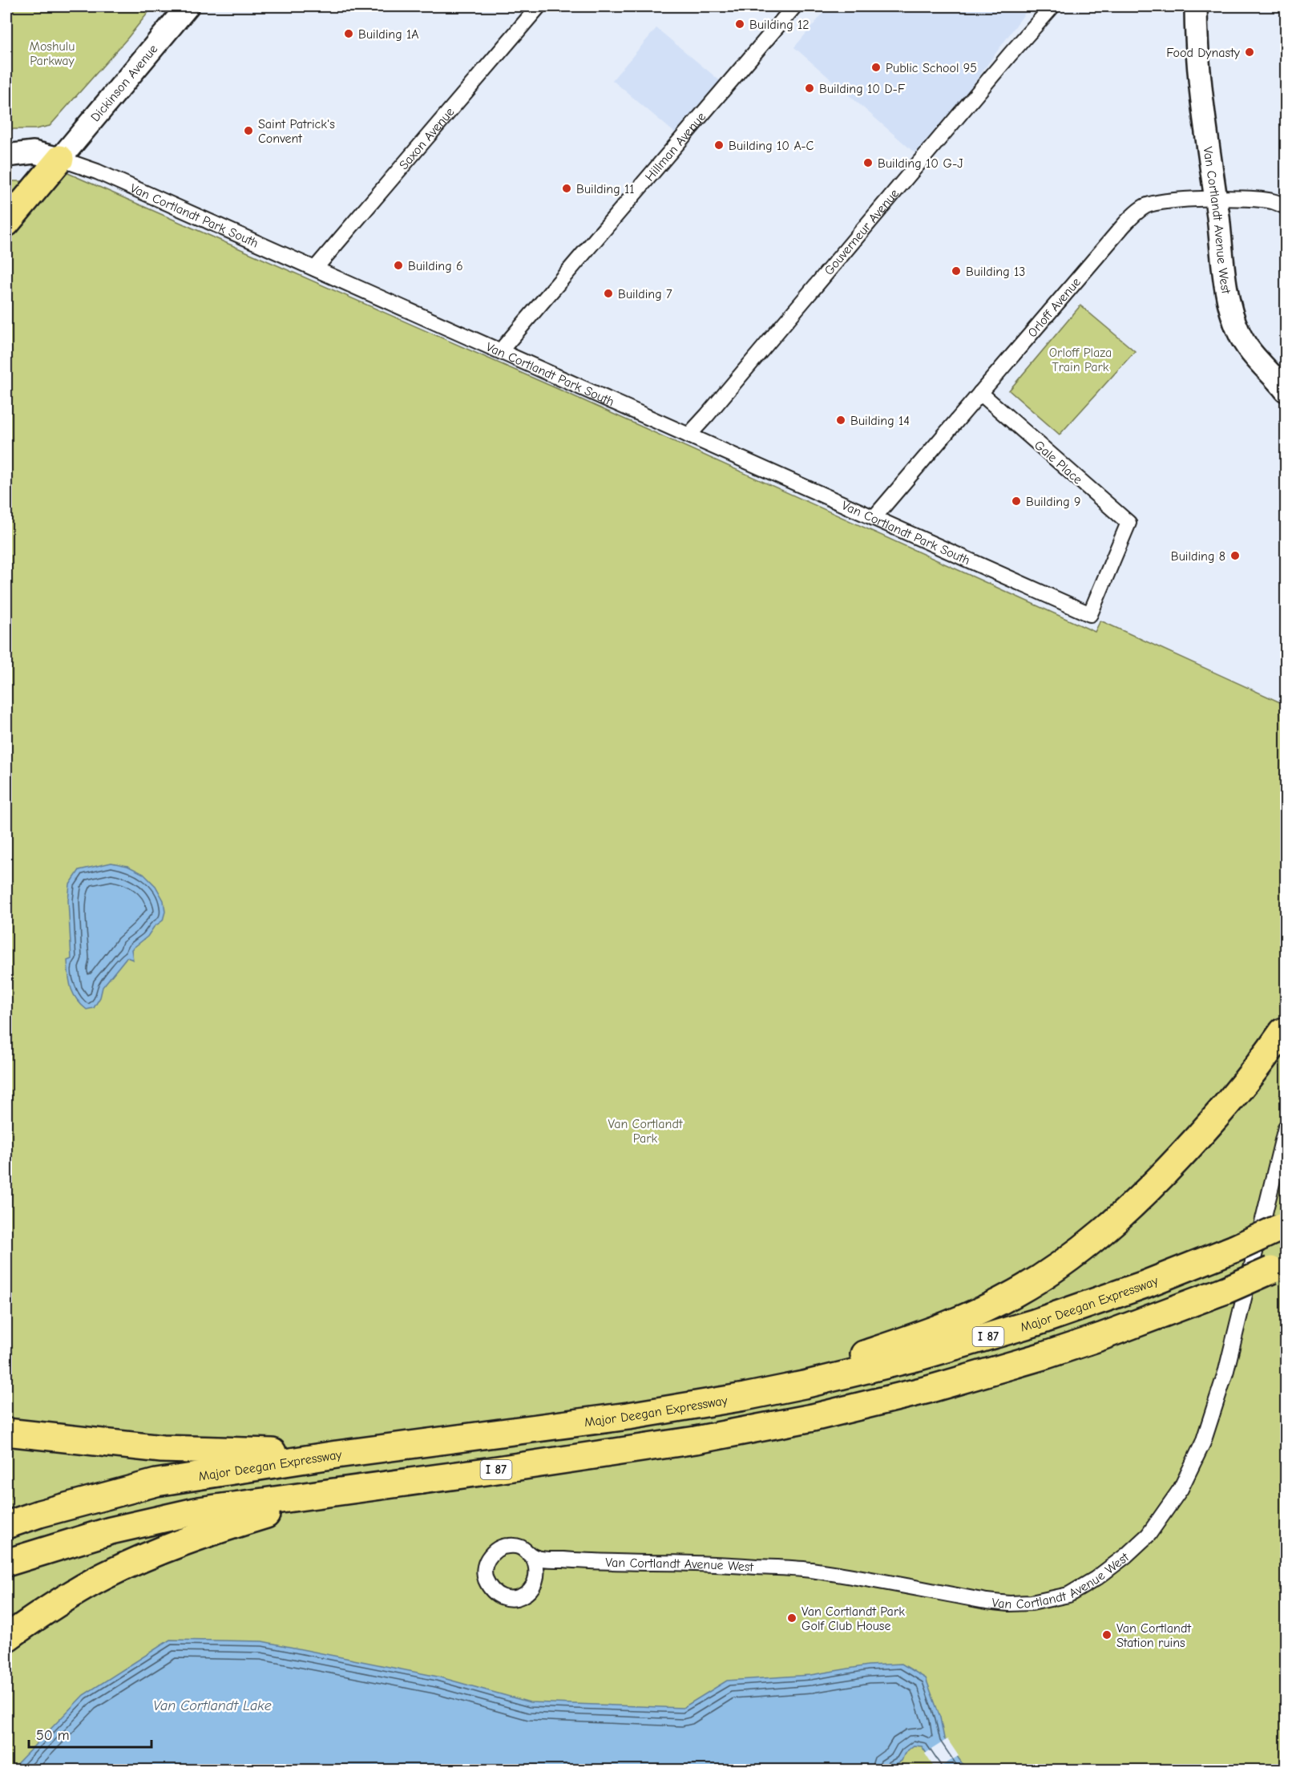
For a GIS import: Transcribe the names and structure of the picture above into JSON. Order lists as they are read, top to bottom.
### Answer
{
  "streets": {
    "highway": ["Major Deegan Expressway", "I 87"],
    "main road": ["Dickinson Avenue", "Van Cortlandt Park South", "Van Cortlandt Avenue West"],
    "street": [
      "Saxon Avenue",
      "Hillman Avenue",
      "Gouverneur Avenue",
      "Orloff Avenue",
      "Gale Place"
    ]
  },
  "crossings": [
    ["Dickinson Avenue", "Van Cortlandt Park South"],
    ["Saxon Avenue", "Van Cortlandt Park South"],
    ["Hillman Avenue", "Van Cortlandt Park South"],
    ["Van Cortlandt Park South", "Gouverneur Avenue"],
    ["Van Cortlandt Park South", "Orloff Avenue"],
    ["Van Cortlandt Park South", "Gale Place"],
    ["Van Cortlandt Avenue West", "Orloff Avenue"],
    ["Orloff Avenue", "Gale Place"]
  ],
  "water": ["Van Cortlandt Lake"],
  "parks": ["Moshulu Parkway", "Orloff Plaza Train Park", "Van Cortlandt Park"],
  "places": [
    "Building 12",
    "Building 1A",
    "Food Dynasty",
    "Public School 95",
    "Building 10 D-F",
    "Saint Patrick's Convent",
    "Building 10 A-C",
    "Building 10 G-J",
    "Building 11",
    "Building 6",
    "Building 13",
    "Building 7",
    "Building 14",
    "Building 9",
    "Building 8",
    "Van Cortlandt Park Golf Club House",
    "Van Cortlandt Station ruins"
  ],
  "scale_bar": "50 m"
}
